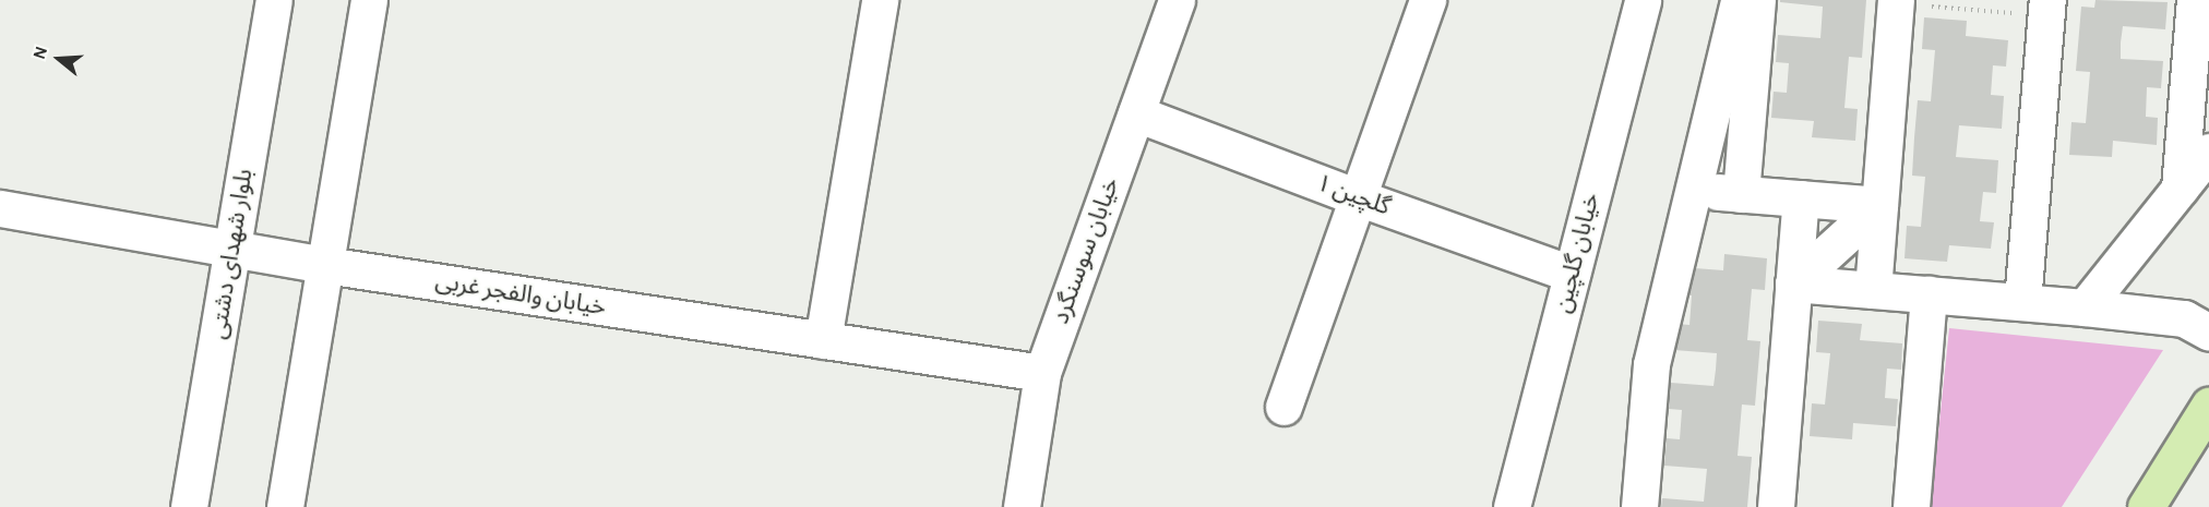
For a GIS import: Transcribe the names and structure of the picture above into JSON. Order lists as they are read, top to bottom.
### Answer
{
  "streets": {
    "street": [
      "گلچین ۱",
      "خیابان سوسنگرد",
      "خیابان گلچین",
      "بلوار شهدای دشتی",
      "خیابان والفجر غربی"
    ]
  },
  "crossings": [
    ["گلچین ۱", "خیابان سوسنگرد"],
    ["گلچین ۱", "خیابان گلچین"],
    ["خیابان سوسنگرد", "خیابان والفجر غربی"],
    ["بلوار شهدای دشتی", "خیابان والفجر غربی"]
  ],
  "north": "left"
}
